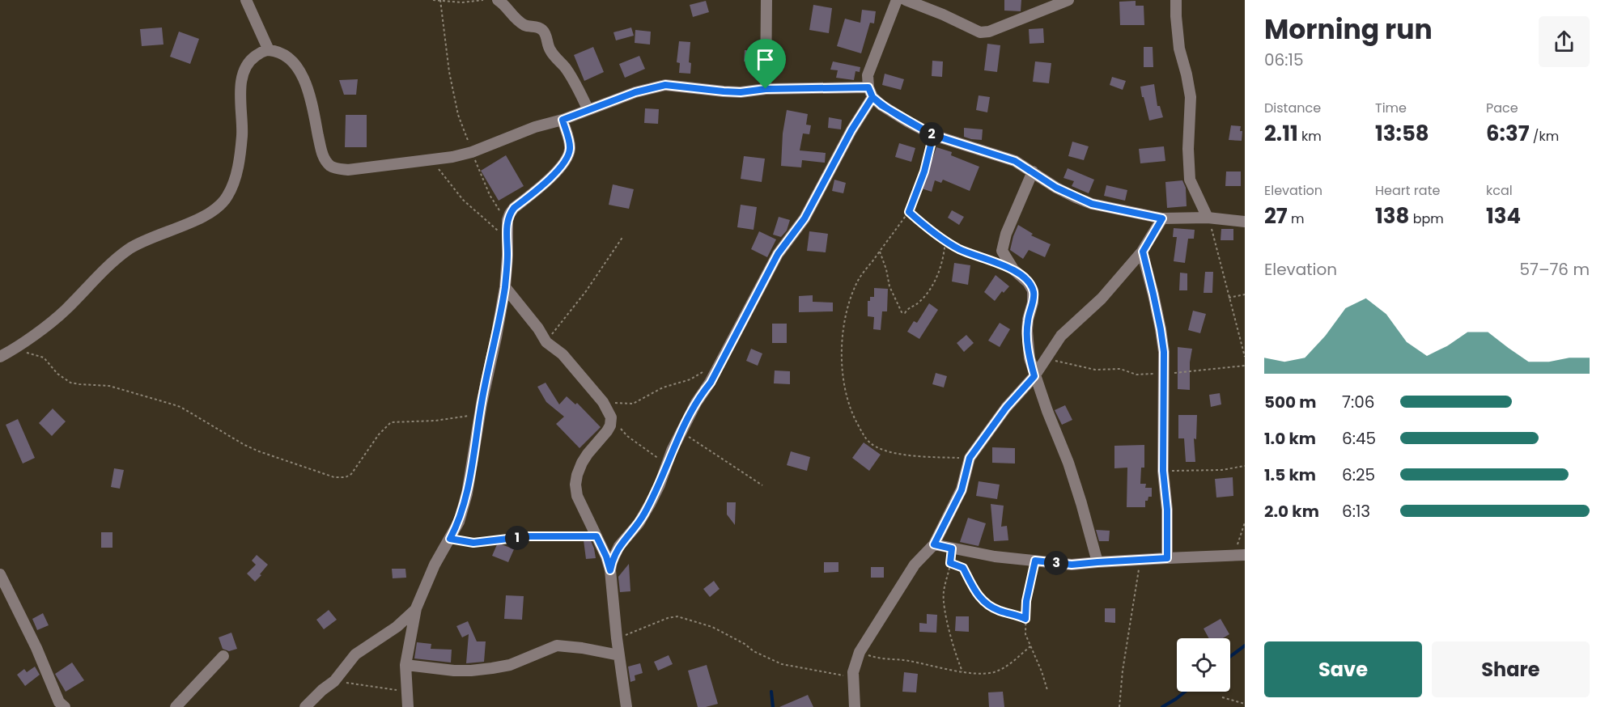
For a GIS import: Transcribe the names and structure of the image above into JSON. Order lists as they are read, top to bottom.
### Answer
{
  "page": {
    "heading": ["Morning run", "06:15"],
    "stats": [
      ["Distance", "2.11 km"],
      ["Time", "13:58"],
      ["Pace", "6:37 /km"],
      ["Elevation", "27 m"],
      ["Heart rate", "138 bpm"],
      ["kcal", "134"]
    ],
    "pins": ["2", "1", "3"],
    "chart": ["Elevation", "57–76 m"],
    "list": [
      {
        "name": "500 m",
        "note": "7:06"
      },
      {
        "name": "1.0 km",
        "note": "6:45"
      },
      {
        "name": "1.5 km",
        "note": "6:25"
      },
      {
        "name": "2.0 km",
        "note": "6:13"
      }
    ],
    "buttons": ["Save", "Share"]
  }
}
